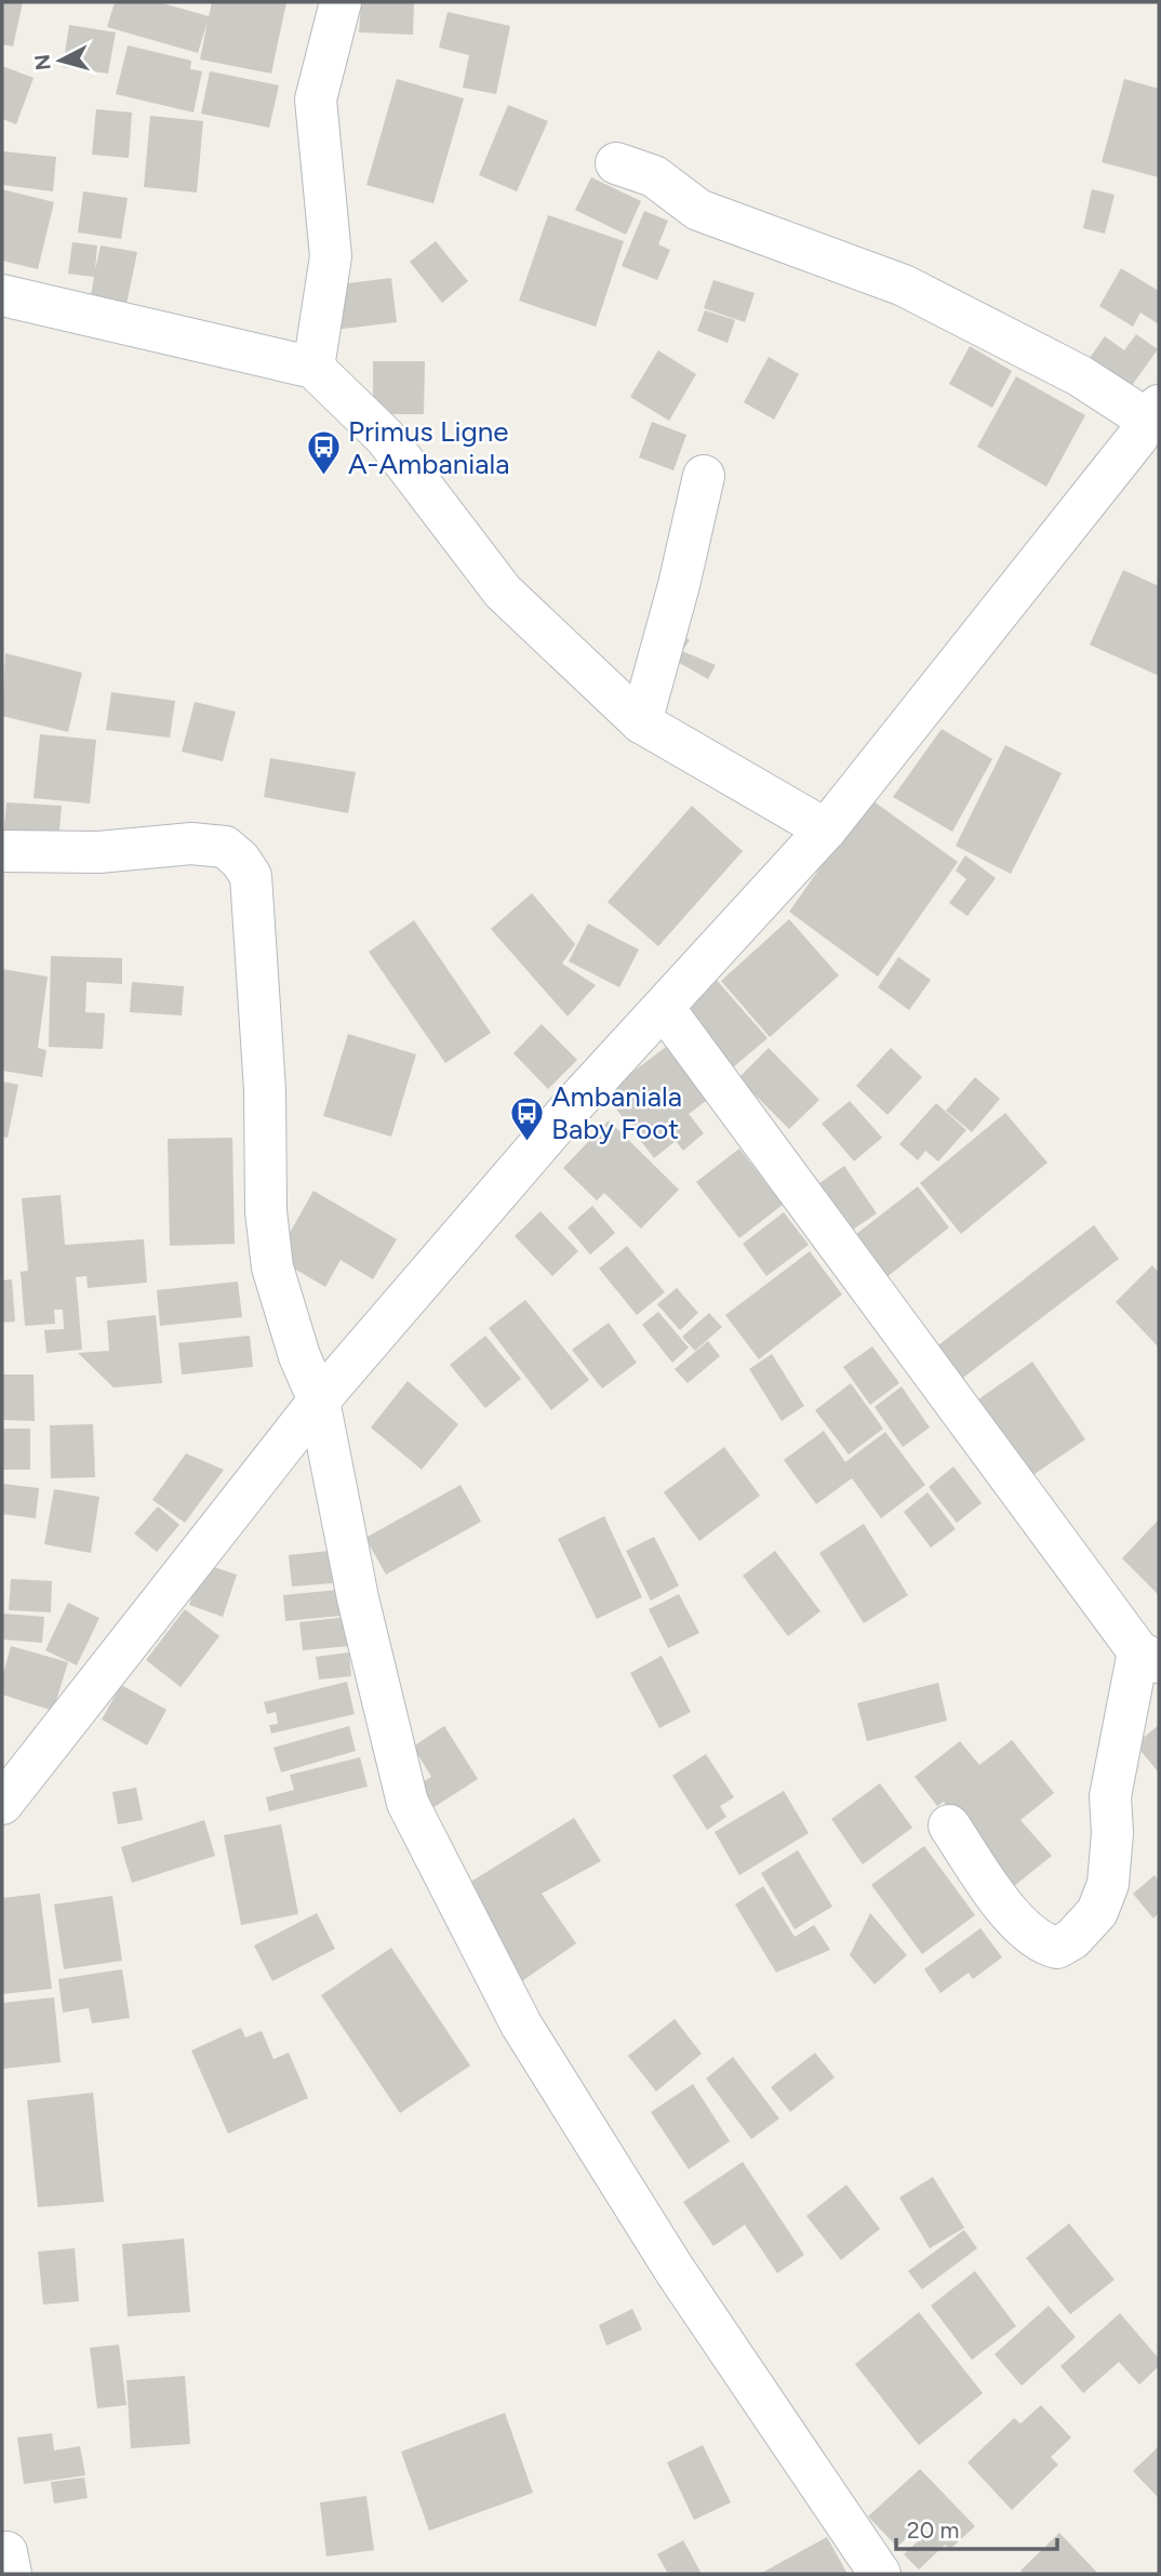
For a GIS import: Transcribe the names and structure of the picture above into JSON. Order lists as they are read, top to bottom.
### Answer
{
  "places": {
    "bus stop": ["Primus Ligne A-Ambaniala", "Ambaniala Baby Foot"]
  },
  "scale_bar": "20 m",
  "north": "left"
}
